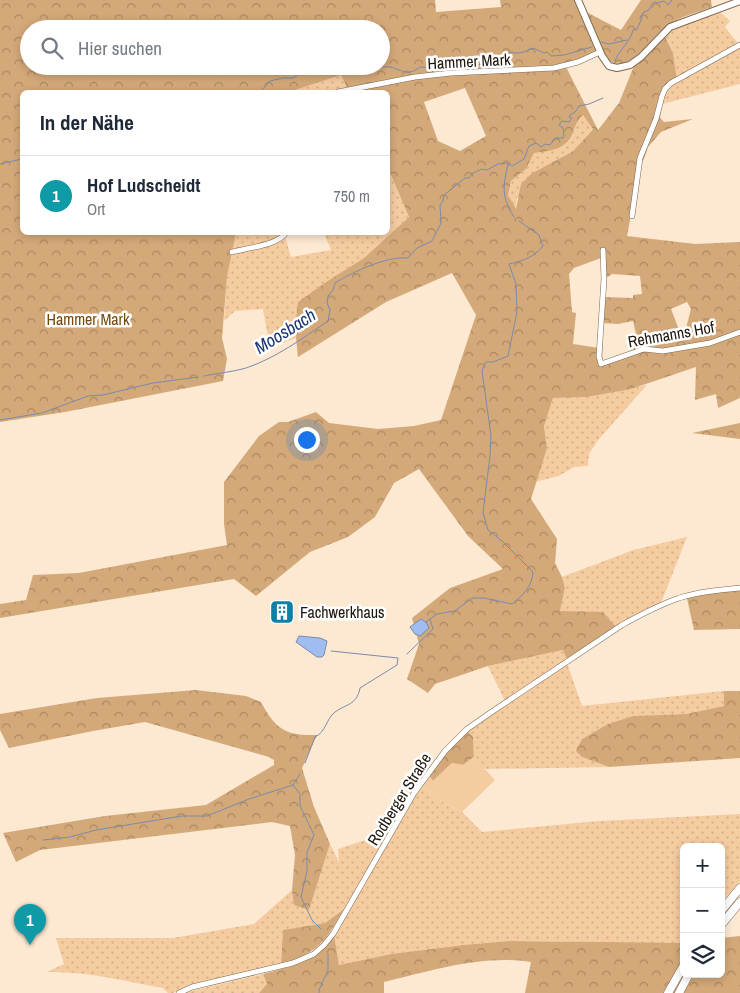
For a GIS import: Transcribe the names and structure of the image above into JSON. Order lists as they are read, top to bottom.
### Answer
{
  "streets": {
    "street": ["Hammer Mark", "Rehmanns Hof", "Rodberger Straße"]
  },
  "water": ["Moosbach"],
  "parks": ["Hammer Mark"],
  "places": {
    "building": ["Fachwerkhaus"]
  },
  "page": {
    "search": "Hier suchen",
    "heading": "In der Nähe",
    "list": [
      {
        "mark": "1",
        "name": "Hof Ludscheidt",
        "note": "Ort",
        "value": "750 m"
      }
    ],
    "map_buttons": ["+", "−"],
    "pins": "1"
  }
}
